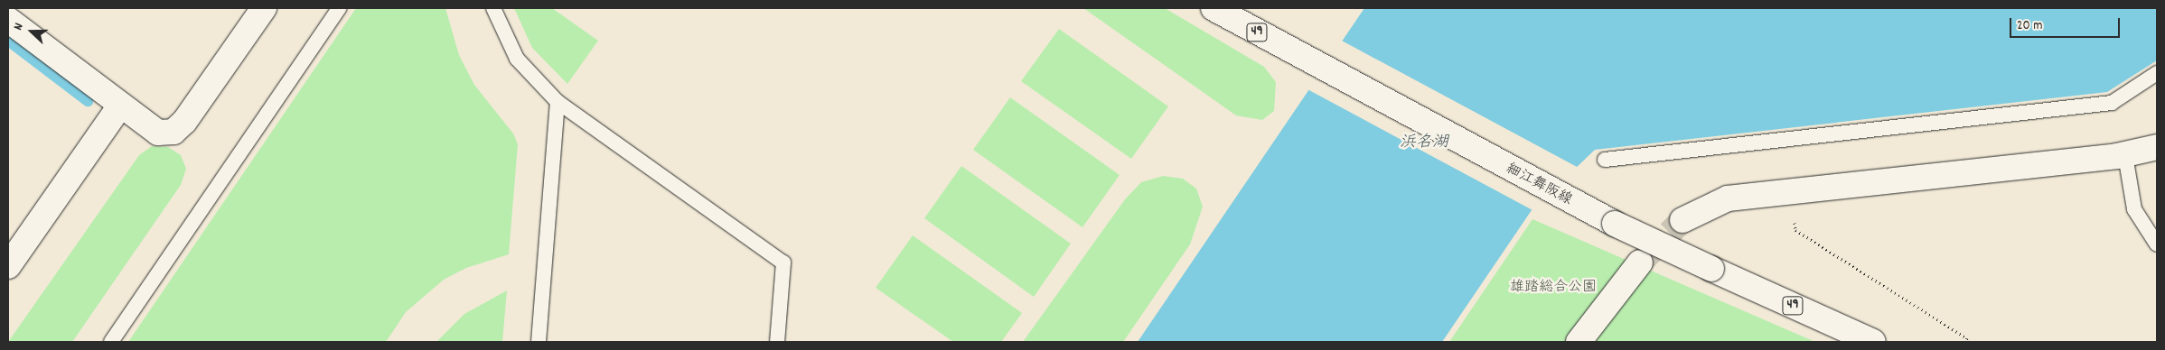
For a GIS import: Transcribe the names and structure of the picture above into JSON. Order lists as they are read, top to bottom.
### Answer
{
  "streets": {
    "street": ["49", "細江舞阪線"]
  },
  "water": ["浜名湖"],
  "parks": ["雄踏総合公園"],
  "scale_bar": "20 m",
  "north": "left"
}
